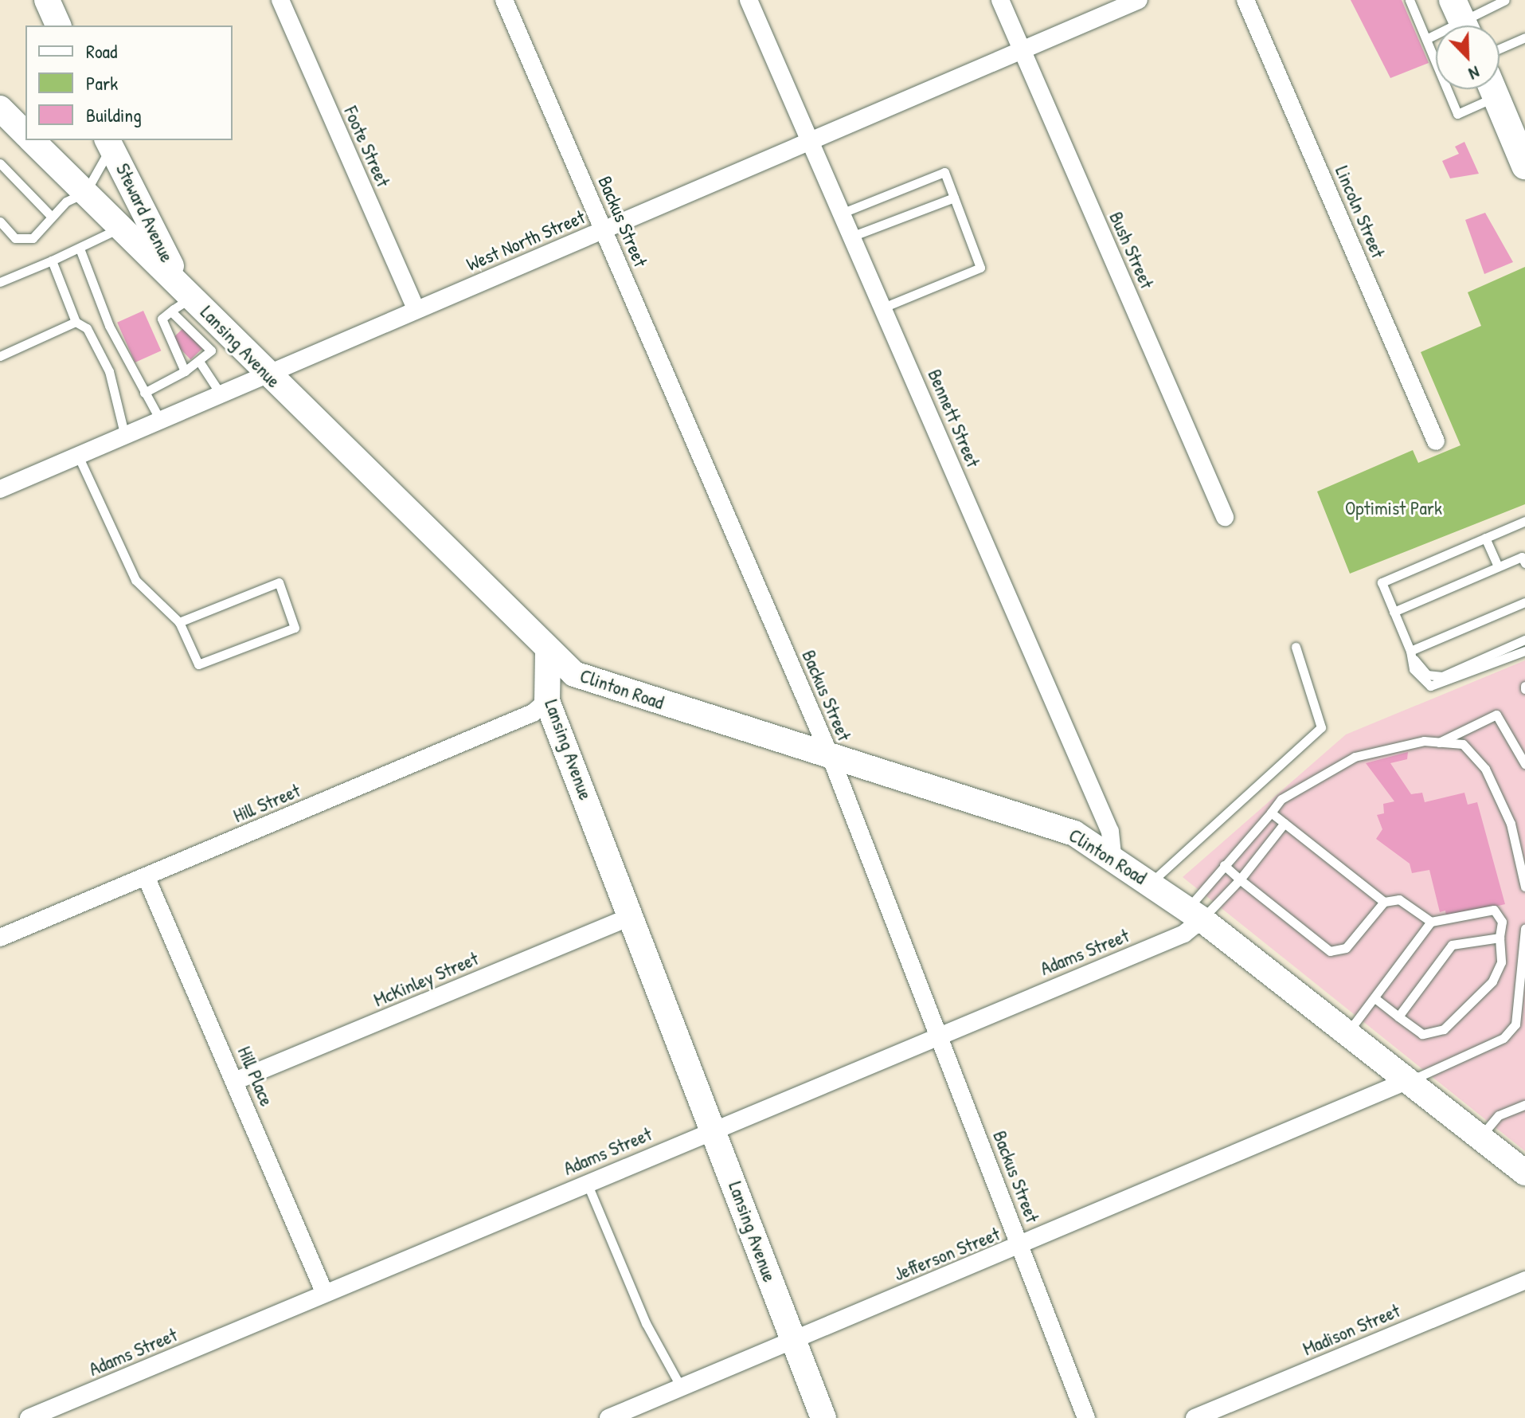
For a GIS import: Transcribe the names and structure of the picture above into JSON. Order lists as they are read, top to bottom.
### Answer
{
  "streets": {
    "main road": ["Steward Avenue", "Lansing Avenue", "Clinton Road"],
    "street": [
      "Foote Street",
      "Lincoln Street",
      "Backus Street",
      "West North Street",
      "Bush Street",
      "Bennett Street",
      "Hill Street",
      "Adams Street",
      "McKinley Street",
      "Hill Place",
      "Jefferson Street",
      "Madison Street"
    ]
  },
  "crossings": [
    ["Foote Street", "West North Street"],
    ["Steward Avenue", "Lansing Avenue"],
    ["Backus Street", "West North Street"],
    ["Backus Street", "Clinton Road"],
    ["Backus Street", "Adams Street"],
    ["Backus Street", "Jefferson Street"],
    ["West North Street", "Bush Street"],
    ["West North Street", "Lansing Avenue"],
    ["West North Street", "Bennett Street"],
    ["Lansing Avenue", "Clinton Road"],
    ["Lansing Avenue", "Hill Street"],
    ["Lansing Avenue", "Adams Street"],
    ["Lansing Avenue", "McKinley Street"],
    ["Lansing Avenue", "Jefferson Street"],
    ["Bennett Street", "Clinton Road"],
    ["Clinton Road", "Adams Street"],
    ["Clinton Road", "Jefferson Street"],
    ["Hill Street", "Hill Place"],
    ["Adams Street", "Hill Place"],
    ["McKinley Street", "Hill Place"]
  ],
  "parks": ["Optimist Park"],
  "legend": ["Road", "Park", "Building"],
  "north": "bottom right"
}
